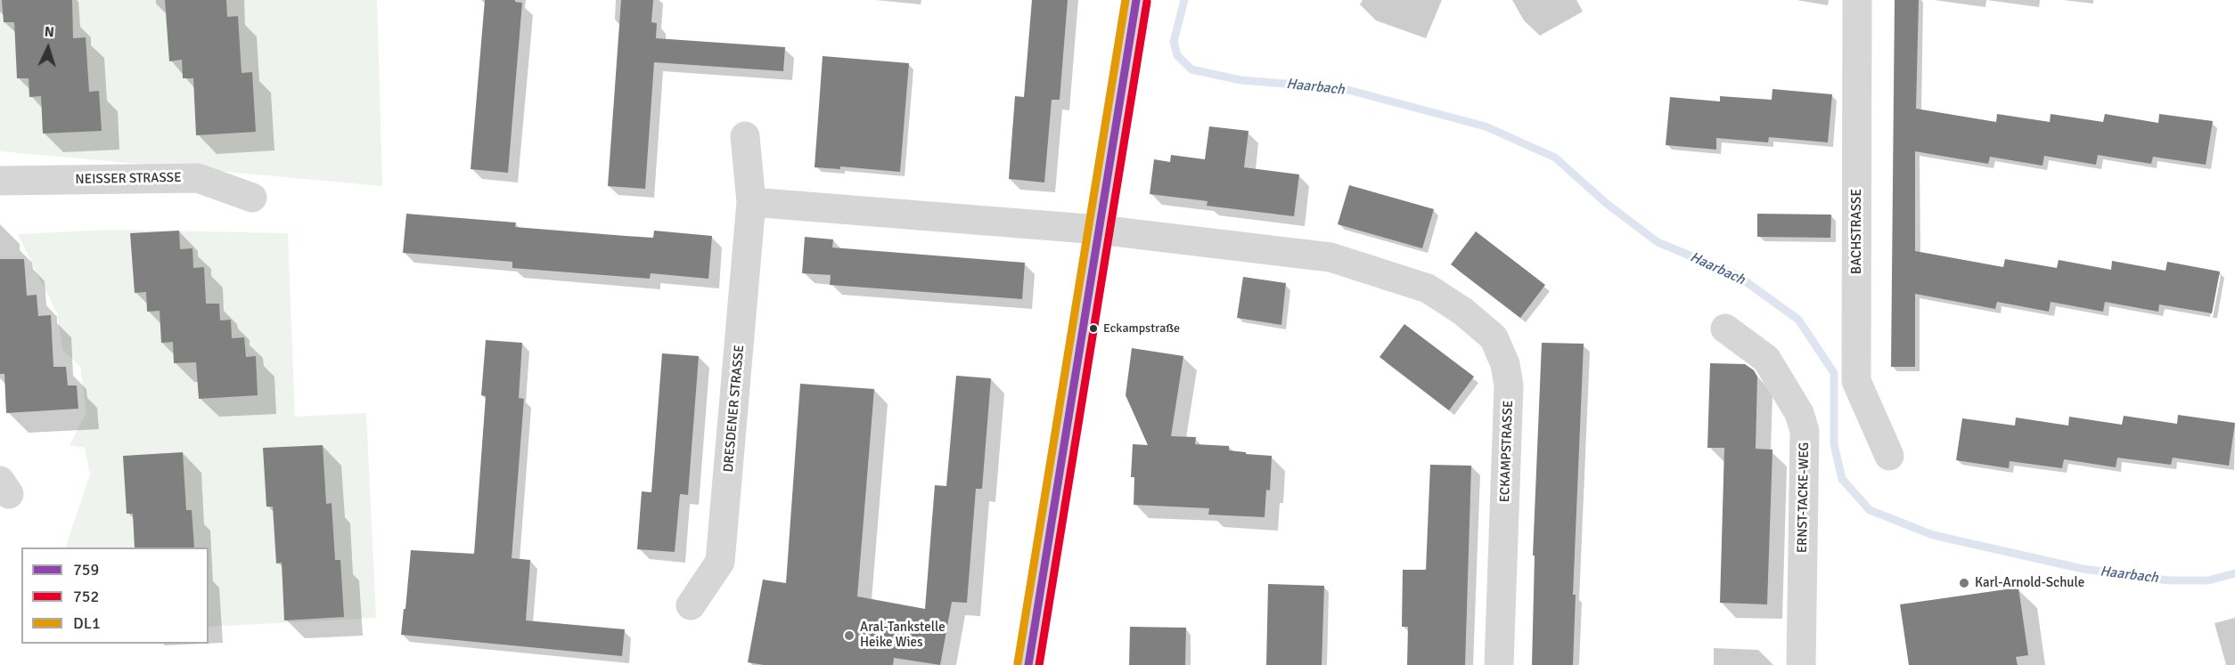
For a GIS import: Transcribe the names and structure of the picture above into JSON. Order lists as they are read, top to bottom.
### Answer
{
  "streets": {
    "street": [
      "NEISSER STRASSE",
      "BACHSTRASSE",
      "DRESDENER STRASSE",
      "ECKAMPSTRASSE",
      "ERNST-TACKE-WEG"
    ]
  },
  "water": ["Haarbach"],
  "places": ["Eckampstraße", "Karl-Arnold-Schule", "Aral-Tankstelle Heike Wies"],
  "lines": ["transit line 759", "transit line DL1", "transit line 752"],
  "legend": ["759", "752", "DL1"],
  "north": "top"
}
